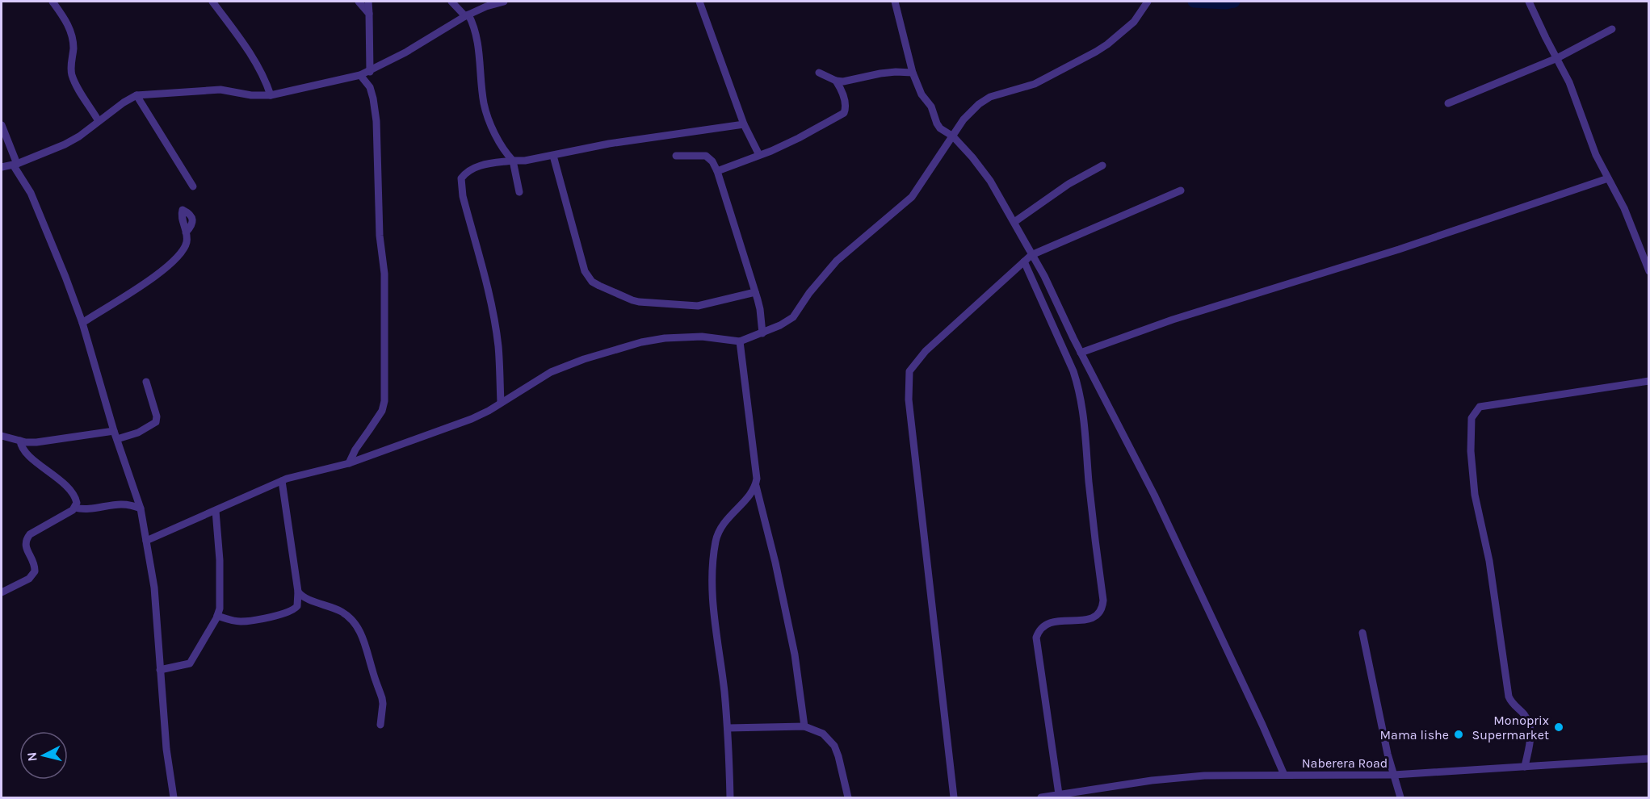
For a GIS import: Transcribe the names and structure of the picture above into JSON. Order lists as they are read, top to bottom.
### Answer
{
  "streets": {
    "street": ["Naberera Road"]
  },
  "places": ["Monoprix Supermarket", "Mama lishe"],
  "north": "left"
}
